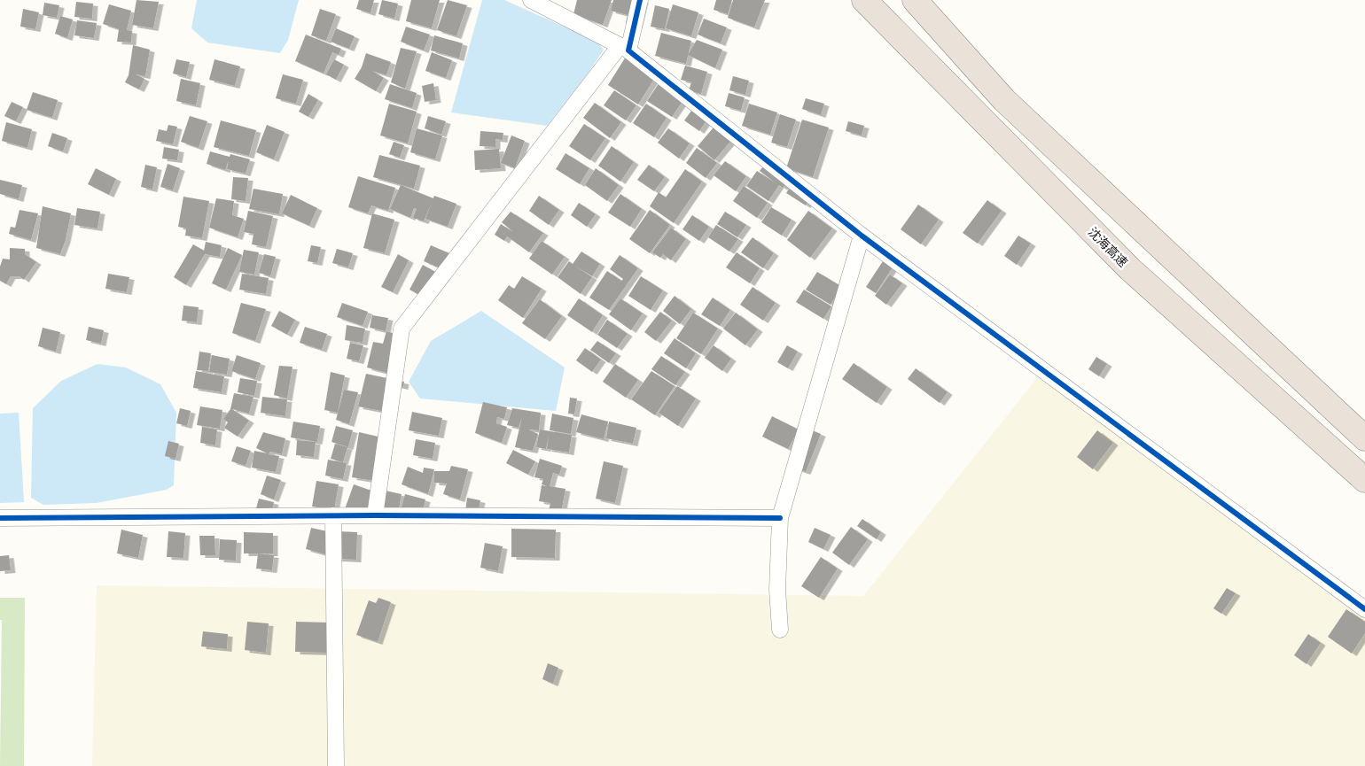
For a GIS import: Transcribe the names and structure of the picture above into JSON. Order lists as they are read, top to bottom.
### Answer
{
  "streets": {
    "highway": ["沈海高速"]
  }
}
